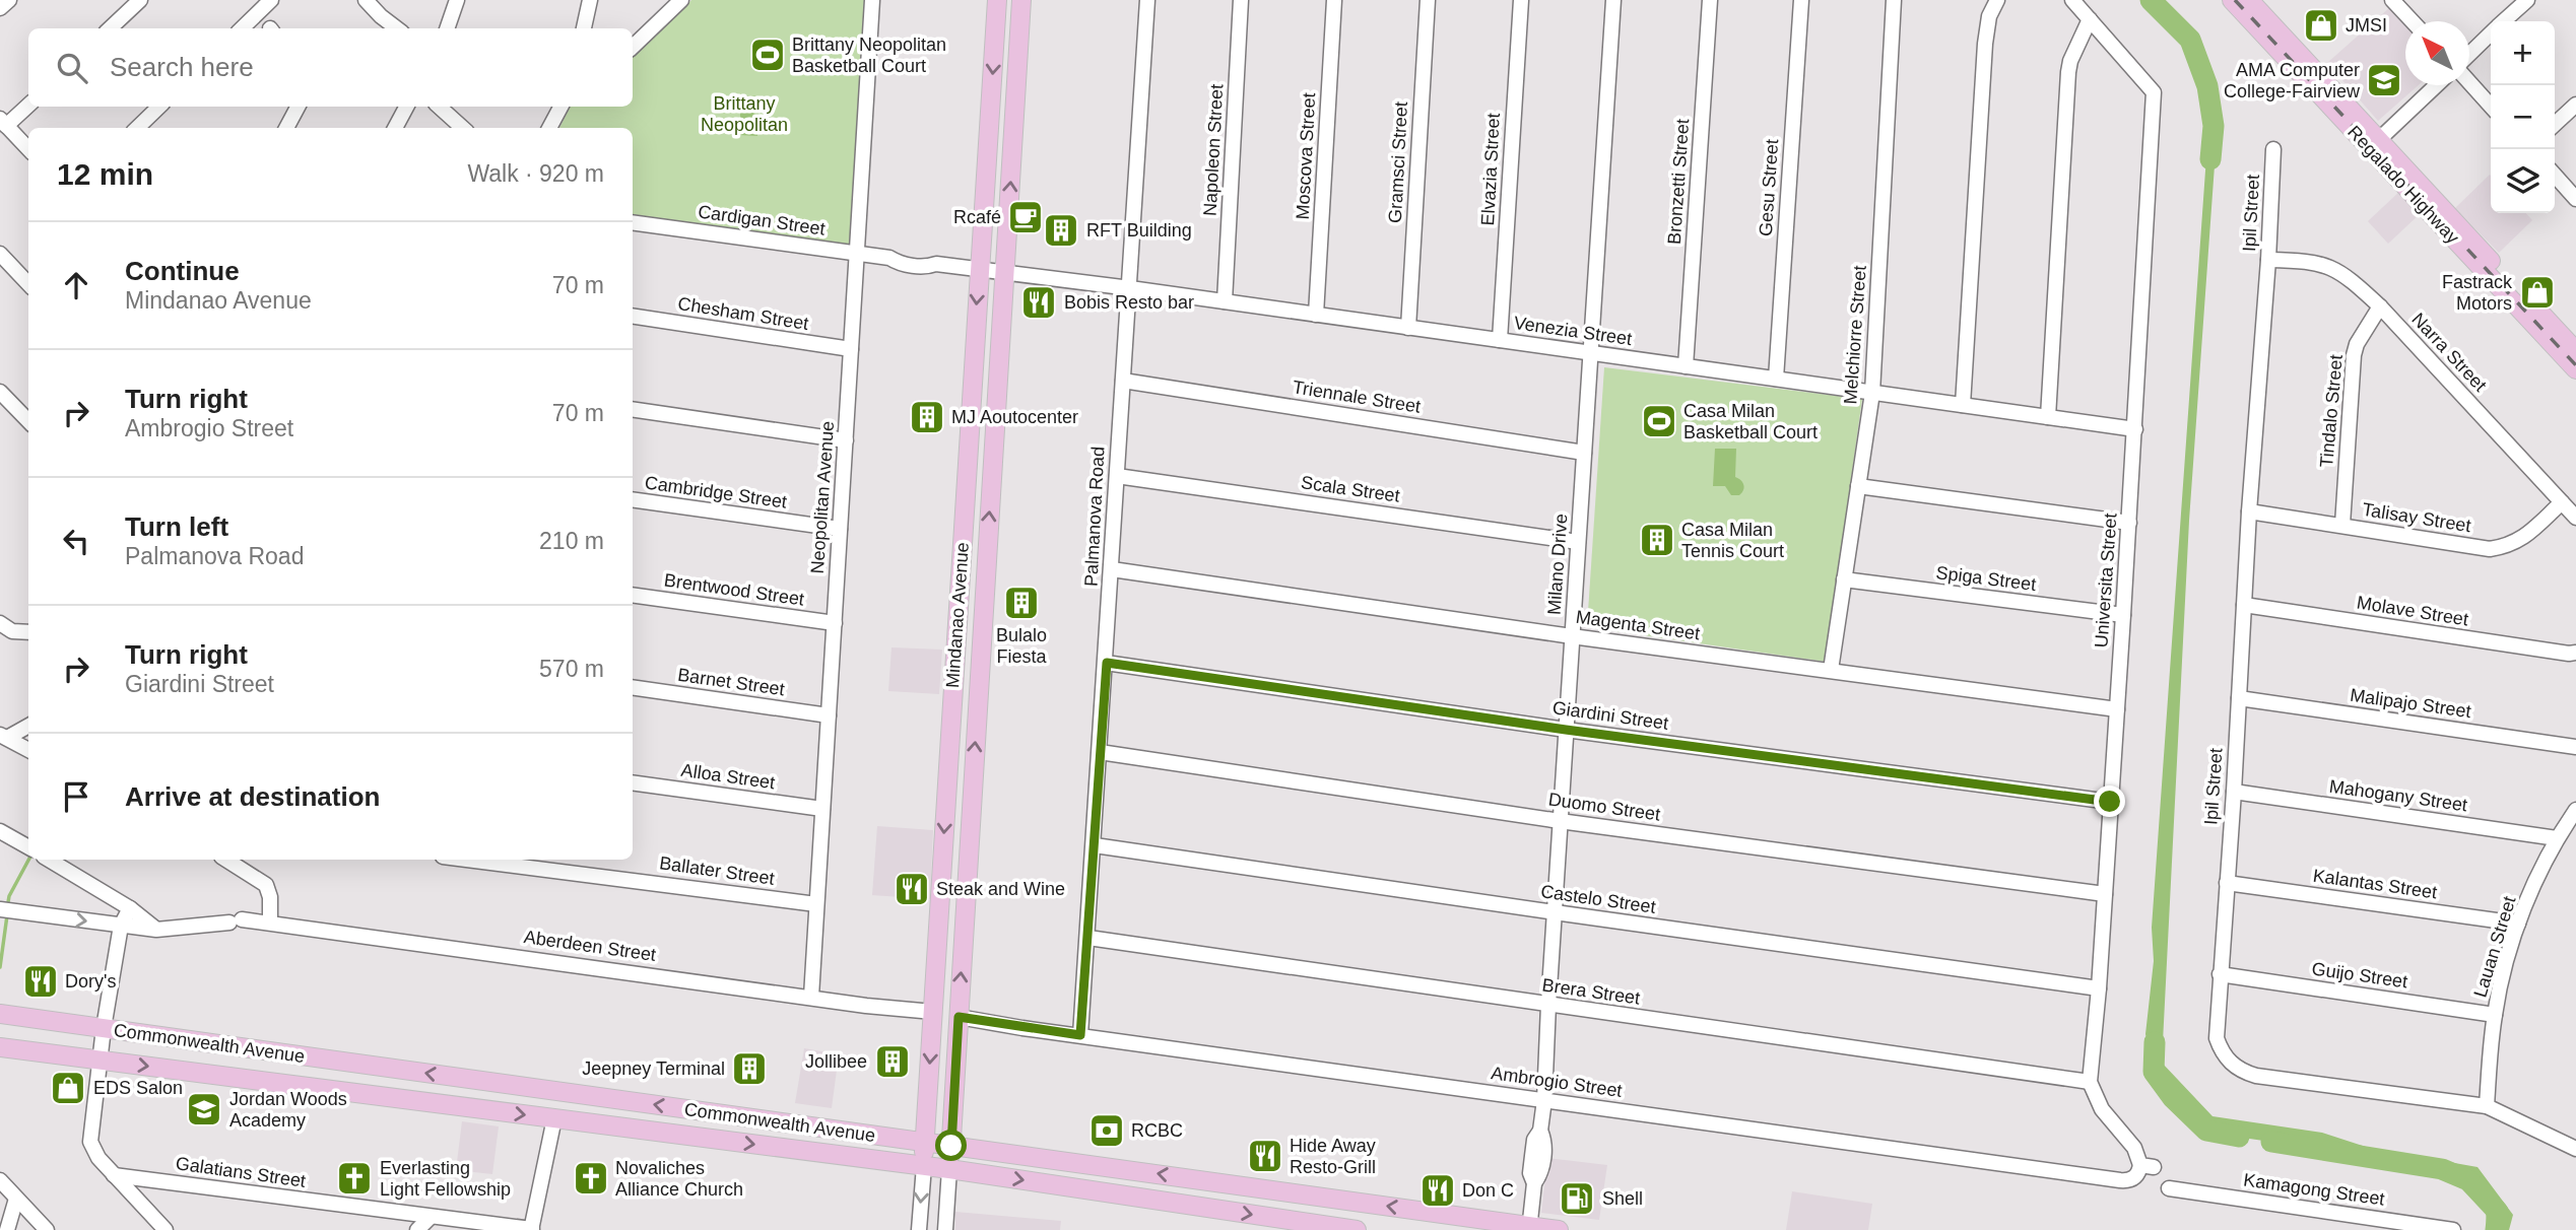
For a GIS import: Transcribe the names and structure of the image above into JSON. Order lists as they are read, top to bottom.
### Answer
{
  "streets": {
    "main road": ["Regalado Highway", "Mindanao Avenue", "Commonwealth Avenue"],
    "street": [
      "Napoleon Street",
      "Moscova Street",
      "Gramsci Street",
      "Elvazia Street",
      "Bronzetti Street",
      "Gesu Street",
      "Ipil Street",
      "Cardigan Street",
      "Chesham Street",
      "Venezia Street",
      "Melchiorre Street",
      "Narra Street",
      "Triennale Street",
      "Tindalo Street",
      "Scala Street",
      "Cambridge Street",
      "Neopolitan Avenue",
      "Palmanova Road",
      "Talisay Street",
      "Milano Drive",
      "Spiga Street",
      "Universita Street",
      "Brentwood Street",
      "Molave Street",
      "Magenta Street",
      "Barnet Street",
      "Malipajo Street",
      "Giardini Street",
      "Alloa Street",
      "Mahogany Street",
      "Duomo Street",
      "Ballater Street",
      "Kalantas Street",
      "Castelo Street",
      "Aberdeen Street",
      "Lauan Street",
      "Guijo Street",
      "Brera Street",
      "Ambrogio Street",
      "Galatians Street",
      "Kamagong Street"
    ]
  },
  "crossings": [
    ["Napoleon Street", "Venezia Street"],
    ["Moscova Street", "Venezia Street"],
    ["Gramsci Street", "Venezia Street"],
    ["Elvazia Street", "Venezia Street"],
    ["Bronzetti Street", "Venezia Street"],
    ["Gesu Street", "Venezia Street"],
    ["Ipil Street", "Narra Street"],
    ["Ipil Street", "Talisay Street"],
    ["Ipil Street", "Molave Street"],
    ["Ipil Street", "Malipajo Street"],
    ["Ipil Street", "Mahogany Street"],
    ["Ipil Street", "Kalantas Street"],
    ["Ipil Street", "Lauan Street"],
    ["Ipil Street", "Guijo Street"],
    ["Cardigan Street", "Venezia Street"],
    ["Cardigan Street", "Neopolitan Avenue"],
    ["Cardigan Street", "Mindanao Avenue"],
    ["Chesham Street", "Neopolitan Avenue"],
    ["Venezia Street", "Melchiorre Street"],
    ["Venezia Street", "Palmanova Road"],
    ["Venezia Street", "Milano Drive"],
    ["Venezia Street", "Universita Street"],
    ["Venezia Street", "Mindanao Avenue"],
    ["Melchiorre Street", "Spiga Street"],
    ["Melchiorre Street", "Magenta Street"],
    ["Narra Street", "Tindalo Street"],
    ["Narra Street", "Talisay Street"],
    ["Triennale Street", "Palmanova Road"],
    ["Triennale Street", "Milano Drive"],
    ["Tindalo Street", "Talisay Street"],
    ["Scala Street", "Palmanova Road"],
    ["Scala Street", "Milano Drive"],
    ["Cambridge Street", "Neopolitan Avenue"],
    ["Neopolitan Avenue", "Brentwood Street"],
    ["Neopolitan Avenue", "Barnet Street"],
    ["Neopolitan Avenue", "Alloa Street"],
    ["Neopolitan Avenue", "Ballater Street"],
    ["Neopolitan Avenue", "Aberdeen Street"],
    ["Palmanova Road", "Magenta Street"],
    ["Palmanova Road", "Giardini Street"],
    ["Palmanova Road", "Duomo Street"],
    ["Palmanova Road", "Castelo Street"],
    ["Palmanova Road", "Brera Street"],
    ["Palmanova Road", "Ambrogio Street"],
    ["Milano Drive", "Magenta Street"],
    ["Milano Drive", "Giardini Street"],
    ["Milano Drive", "Duomo Street"],
    ["Milano Drive", "Castelo Street"],
    ["Milano Drive", "Brera Street"],
    ["Milano Drive", "Commonwealth Avenue"],
    ["Milano Drive", "Ambrogio Street"],
    ["Spiga Street", "Universita Street"],
    ["Universita Street", "Magenta Street"],
    ["Universita Street", "Giardini Street"],
    ["Universita Street", "Duomo Street"],
    ["Universita Street", "Castelo Street"],
    ["Universita Street", "Brera Street"],
    ["Universita Street", "Ambrogio Street"],
    ["Mindanao Avenue", "Aberdeen Street"],
    ["Mindanao Avenue", "Commonwealth Avenue"],
    ["Mindanao Avenue", "Ambrogio Street"],
    ["Mahogany Street", "Lauan Street"],
    ["Kalantas Street", "Lauan Street"],
    ["Lauan Street", "Guijo Street"],
    ["Brera Street", "Ambrogio Street"]
  ],
  "parks": ["Brittany Neopolitan"],
  "places": {
    "shop": ["JMSI", "Fastrack Motors", "EDS Salon"],
    "sports": ["Brittany Neopolitan Basketball Court", "Casa Milan Basketball Court"],
    "school or university": ["AMA Computer College-Fairview", "Jordan Woods Academy"],
    "cafe": ["Rcafé"],
    "building": [
      "RFT Building",
      "MJ Aoutocenter",
      "Casa Milan Tennis Court",
      "Bulalo Fiesta",
      "Jollibee",
      "Jeepney Terminal"
    ],
    "restaurant": [
      "Bobis Resto bar",
      "Steak and Wine",
      "Dory's",
      "Hide Away Resto-Grill",
      "Don C"
    ],
    "bank": ["RCBC"],
    "church": ["Everlasting Light Fellowship", "Novaliches Alliance Church"],
    "fuel station": ["Shell"]
  },
  "north": "top left",
  "page": {
    "map_buttons": ["+", "−"],
    "search": "Search here",
    "heading": ["12 min", "Walk · 920 m"],
    "list": [
      ["Continue", "Mindanao Avenue", "70 m"],
      ["Turn right", "Ambrogio Street", "70 m"],
      ["Turn left", "Palmanova Road", "210 m"],
      ["Turn right", "Giardini Street", "570 m"],
      "Arrive at destination"
    ]
  }
}
